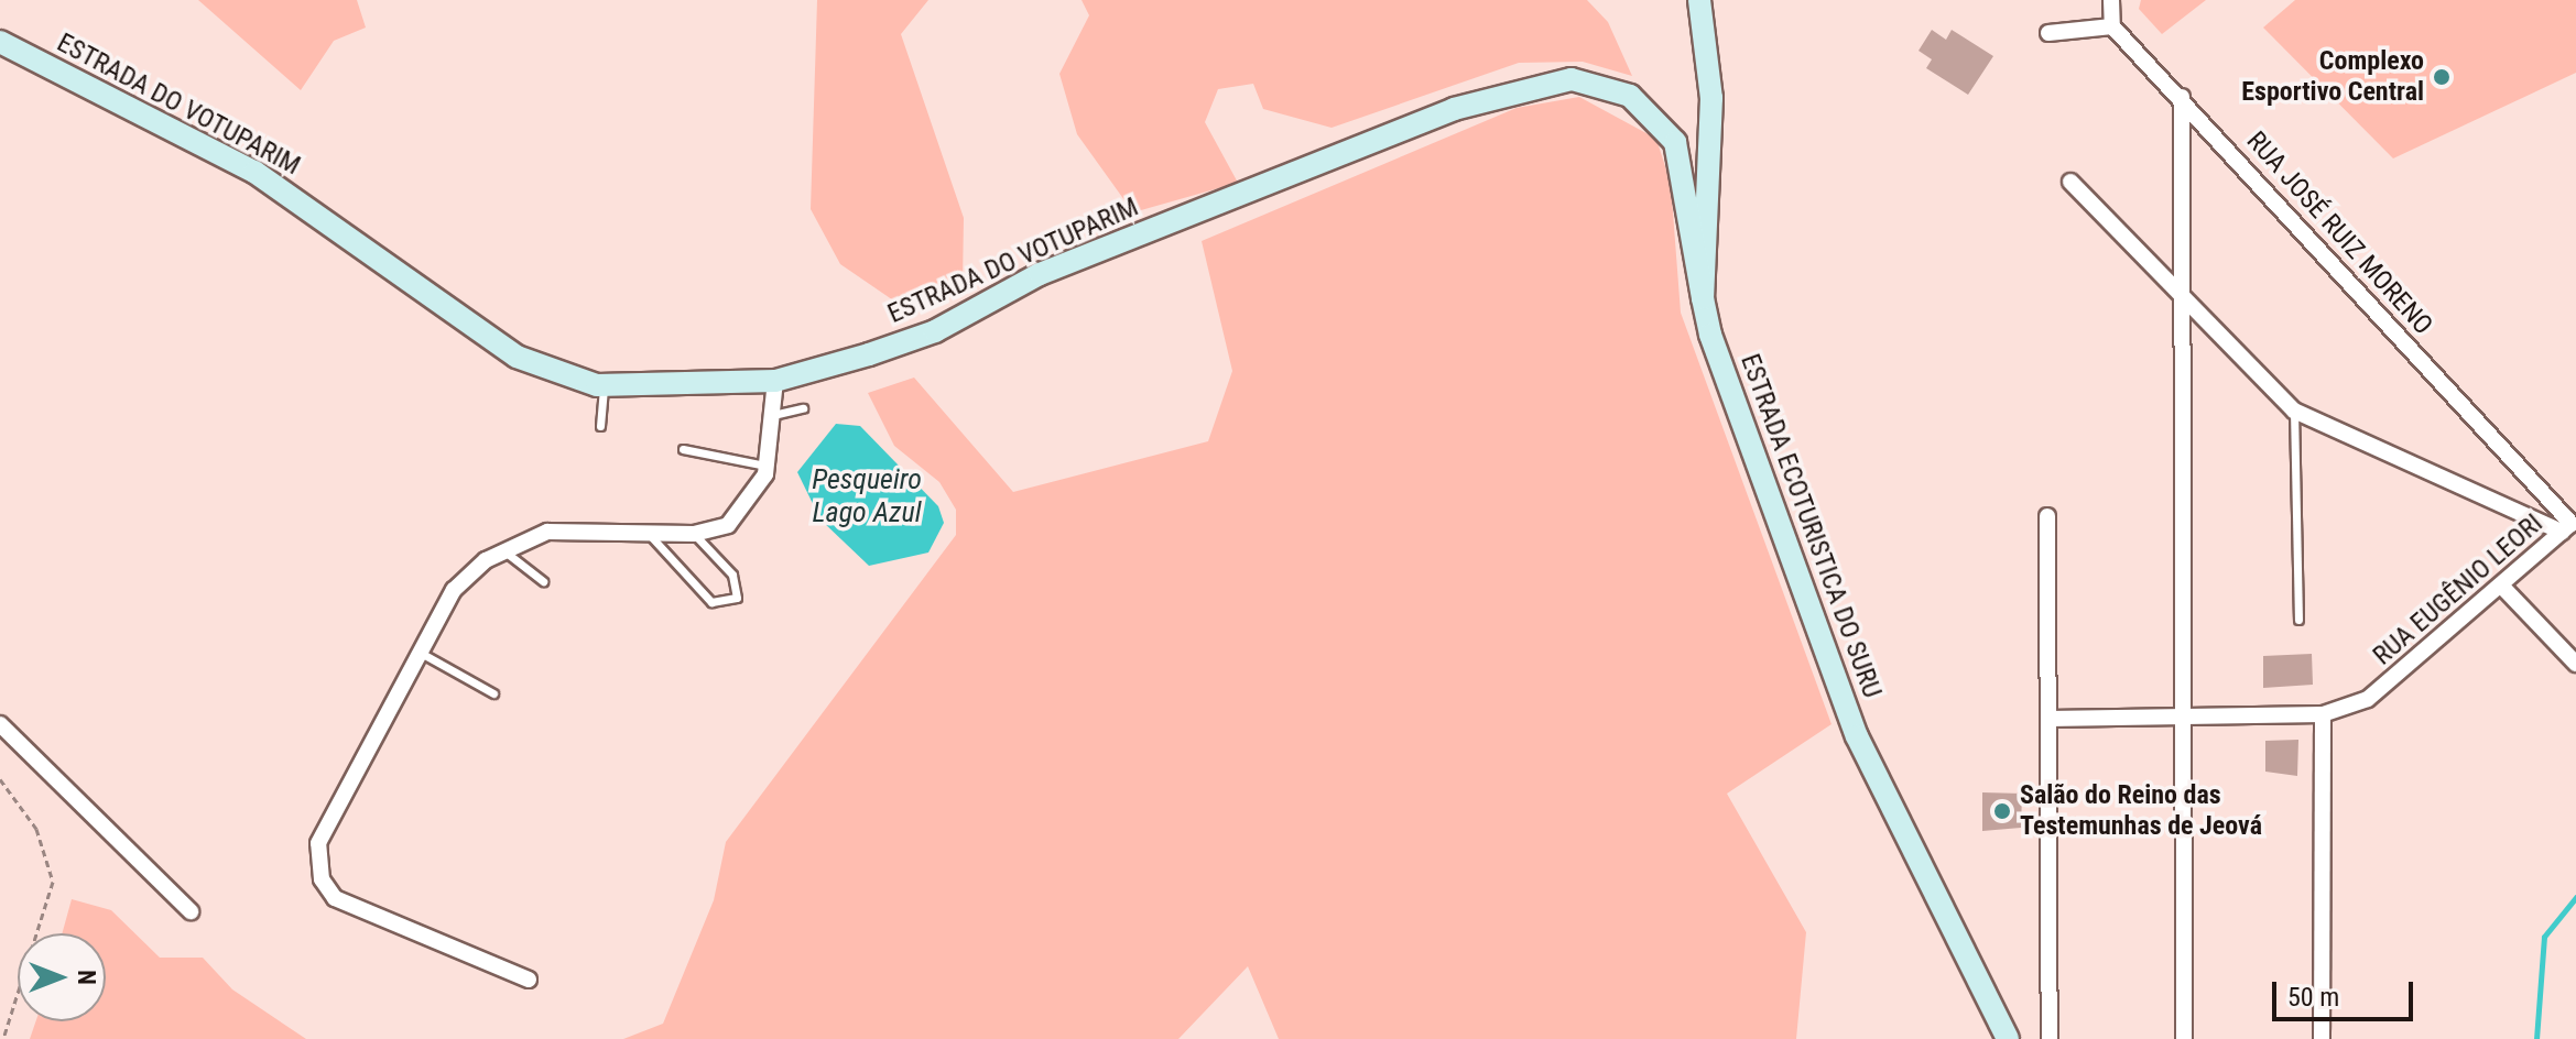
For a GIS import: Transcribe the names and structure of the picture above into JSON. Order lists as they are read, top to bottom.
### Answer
{
  "streets": {
    "street": [
      "ESTRADA DO VOTUPARIM",
      "RUA JOSÉ RUIZ MORENO",
      "ESTRADA ECOTURISTICA DO SURU",
      "RUA EUGÊNIO LEORI"
    ]
  },
  "crossings": [
    ["ESTRADA DO VOTUPARIM", "ESTRADA ECOTURISTICA DO SURU"],
    ["RUA JOSÉ RUIZ MORENO", "RUA EUGÊNIO LEORI"]
  ],
  "water": ["Pesqueiro Lago Azul"],
  "places": ["Complexo Esportivo Central", "Salão do Reino das Testemunhas de Jeová"],
  "scale_bar": "50 m",
  "north": "right"
}
